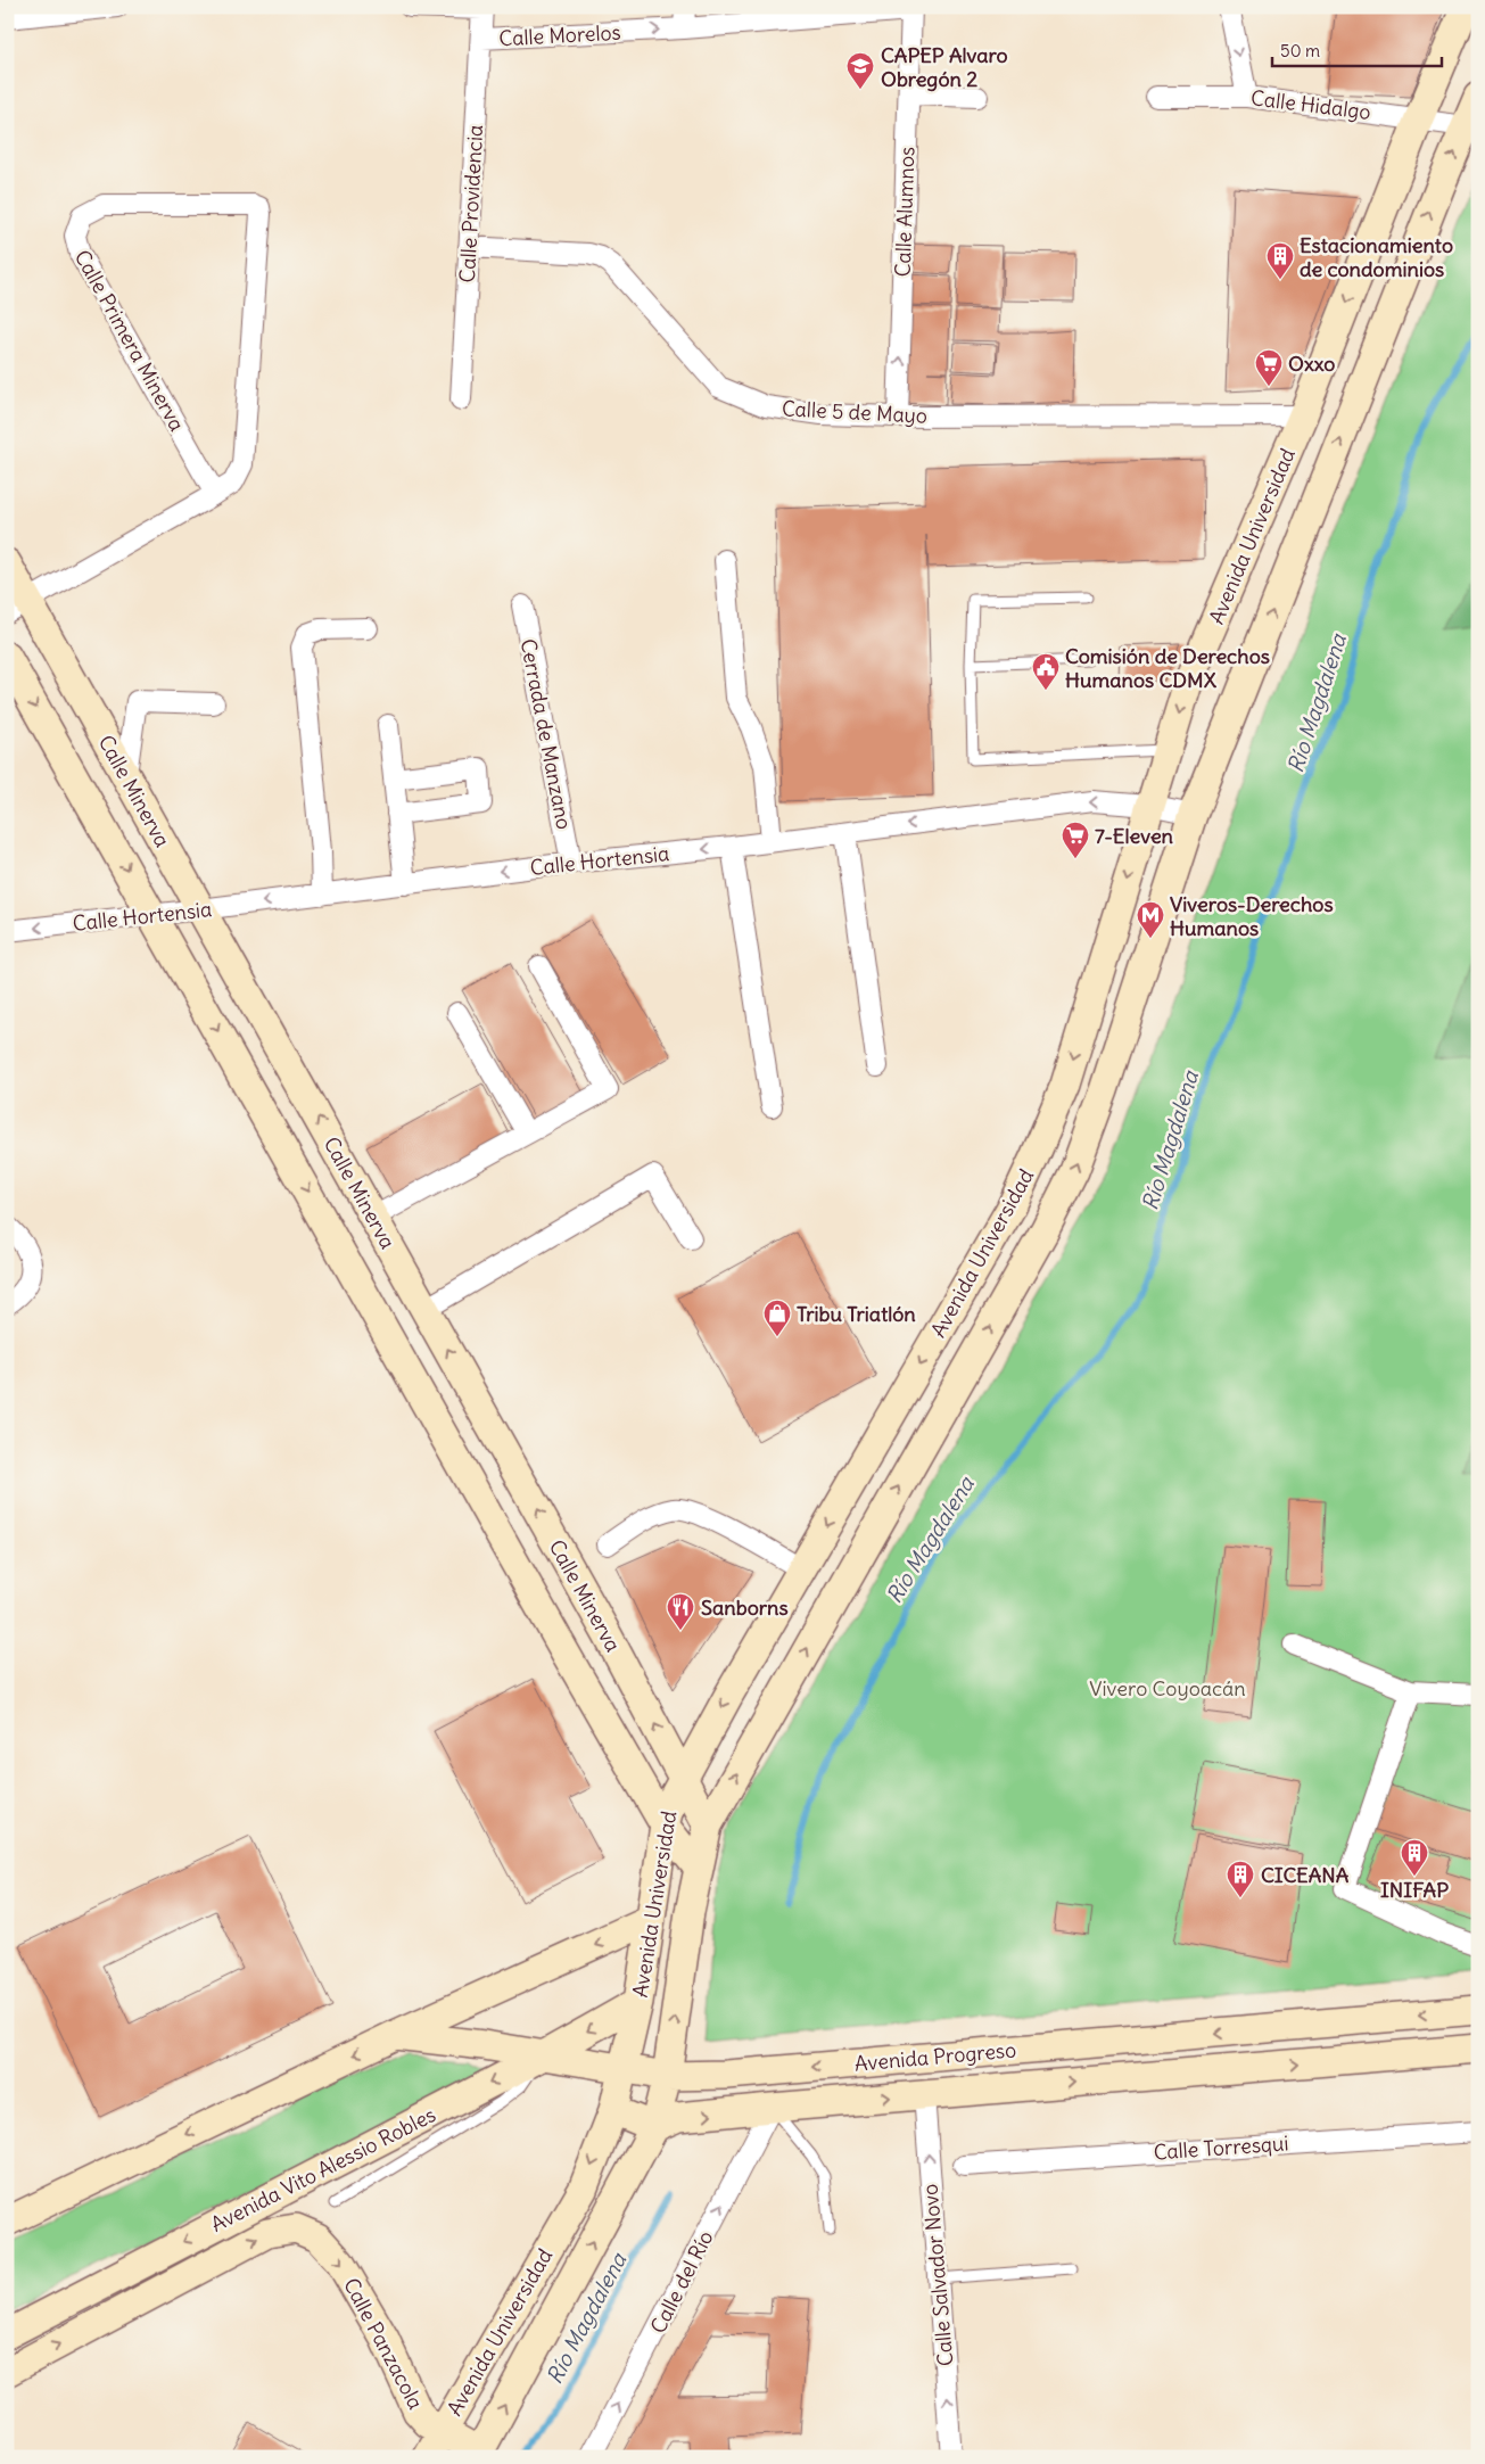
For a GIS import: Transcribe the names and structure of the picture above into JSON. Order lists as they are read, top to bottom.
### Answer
{
  "streets": {
    "main road": [
      "Avenida Universidad",
      "Calle Minerva",
      "Avenida Progreso",
      "Avenida Vito Alessio Robles",
      "Calle Panzacola"
    ],
    "street": [
      "Calle Morelos",
      "Calle Hidalgo",
      "Calle Providencia",
      "Calle Alumnos",
      "Calle Primera Minerva",
      "Calle 5 de Mayo",
      "Cerrada de Manzano",
      "Calle Hortensia",
      "Calle Torresqui",
      "Calle Salvador Novo",
      "Calle del Río"
    ]
  },
  "crossings": [
    ["Calle Morelos", "Calle Providencia"],
    ["Calle Morelos", "Calle Alumnos"],
    ["Calle Hidalgo", "Avenida Universidad"],
    ["Calle Providencia", "Calle 5 de Mayo"],
    ["Calle Alumnos", "Calle 5 de Mayo"],
    ["Calle Primera Minerva", "Calle Minerva"],
    ["Calle 5 de Mayo", "Avenida Universidad"],
    ["Avenida Universidad", "Calle Minerva"],
    ["Avenida Universidad", "Calle Hortensia"],
    ["Avenida Universidad", "Avenida Progreso"],
    ["Avenida Universidad", "Avenida Vito Alessio Robles"],
    ["Avenida Universidad", "Calle Panzacola"],
    ["Cerrada de Manzano", "Calle Hortensia"],
    ["Calle Minerva", "Calle Hortensia"],
    ["Avenida Progreso", "Avenida Vito Alessio Robles"],
    ["Avenida Progreso", "Calle Salvador Novo"],
    ["Avenida Progreso", "Calle del Río"],
    ["Avenida Vito Alessio Robles", "Calle Panzacola"]
  ],
  "one_way": [
    "Calle Morelos",
    "Calle Alumnos",
    "Calle Hortensia",
    "Calle Salvador Novo",
    "Calle del Río",
    "Calle Panzacola"
  ],
  "water": ["Río Magdalena"],
  "parks": ["Vivero Coyoacán"],
  "places": {
    "school or university": ["CAPEP Alvaro Obregón 2"],
    "building": ["Estacionamiento de condominios", "INIFAP", "CICEANA"],
    "supermarket": ["Oxxo", "7-Eleven"],
    "public building": ["Comisión de Derechos Humanos CDMX"],
    "metro station": ["Viveros-Derechos Humanos"],
    "shop": ["Tribu Triatlón"],
    "restaurant": ["Sanborns"]
  },
  "scale_bar": "50 m"
}
